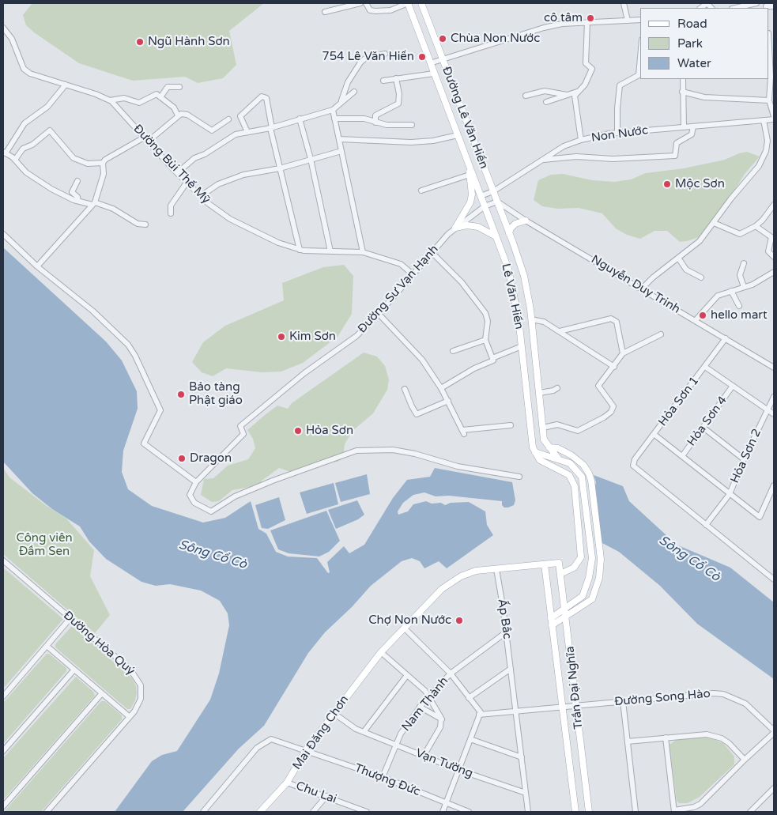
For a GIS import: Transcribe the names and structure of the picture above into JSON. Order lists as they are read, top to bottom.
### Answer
{
  "streets": {
    "main road": [
      "Đường Lê Văn Hiến",
      "Lê Văn Hiến",
      "Trần Đại Nghĩa",
      "Mai Đăng Chơn"
    ],
    "street": [
      "Non Nước",
      "Đường Bùi Thế Mỹ",
      "Nguyễn Duy Trinh",
      "Đường Sư Vạn Hạnh",
      "Hỏa Sơn 1",
      "Hỏa Sơn 4",
      "Hỏa Sơn 2",
      "Ấp Bắc",
      "Đường Hòa Quý",
      "Đường Song Hào",
      "Nam Thành",
      "Vạn Tường",
      "Thượng Đức",
      "Chu Lai"
    ]
  },
  "crossings": [
    ["Đường Lê Văn Hiến", "Non Nước"],
    ["Đường Lê Văn Hiến", "Nguyễn Duy Trinh"],
    ["Đường Lê Văn Hiến", "Đường Sư Vạn Hạnh"],
    ["Đường Lê Văn Hiến", "Lê Văn Hiến"],
    ["Non Nước", "Lê Văn Hiến"],
    ["Đường Bùi Thế Mỹ", "Đường Sư Vạn Hạnh"],
    ["Nguyễn Duy Trinh", "Đường Sư Vạn Hạnh"],
    ["Nguyễn Duy Trinh", "Hỏa Sơn 1"],
    ["Đường Sư Vạn Hạnh", "Lê Văn Hiến"],
    ["Hỏa Sơn 1", "Hỏa Sơn 2"],
    ["Ấp Bắc", "Đường Song Hào"],
    ["Ấp Bắc", "Nam Thành"],
    ["Ấp Bắc", "Mai Đăng Chơn"],
    ["Ấp Bắc", "Vạn Tường"],
    ["Trần Đại Nghĩa", "Đường Song Hào"],
    ["Trần Đại Nghĩa", "Mai Đăng Chơn"],
    ["Nam Thành", "Vạn Tường"],
    ["Nam Thành", "Thượng Đức"],
    ["Mai Đăng Chơn", "Vạn Tường"],
    ["Mai Đăng Chơn", "Thượng Đức"],
    ["Mai Đăng Chơn", "Chu Lai"]
  ],
  "water": ["Sông Cổ Cò"],
  "parks": ["Công viên Đầm Sen"],
  "places": [
    "cô tâm",
    "Chùa Non Nước",
    "Ngũ Hành Sơn",
    "754 Lê Văn Hiến",
    "Mộc Sơn",
    "hello mart",
    "Kim Sơn",
    "Bảo tàng Phật giáo",
    "Hỏa Sơn",
    "Dragon",
    "Chợ Non Nước"
  ],
  "legend": ["Road", "Park", "Water"]
}
